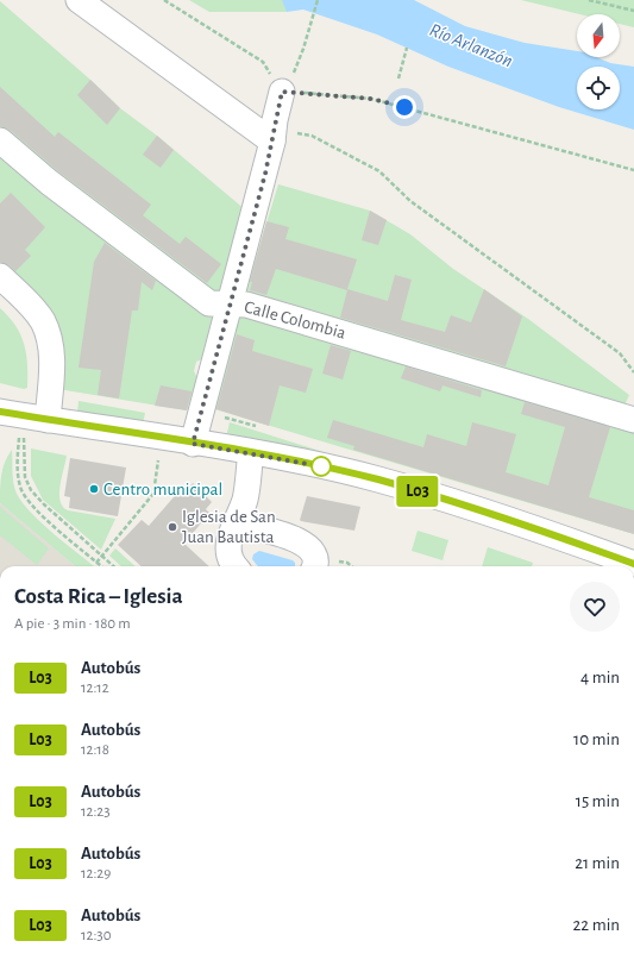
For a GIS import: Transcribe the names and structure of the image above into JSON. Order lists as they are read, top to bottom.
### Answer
{
  "streets": {
    "street": ["Calle Colombia"]
  },
  "water": ["Río Arlanzón"],
  "places": ["Centro municipal", "Iglesia de San Juan Bautista"],
  "lines": ["bus line L03"],
  "north": "bottom",
  "page": {
    "on_map": "L03",
    "heading": ["Costa Rica – Iglesia", "A pie · 3 min · 180 m"],
    "list": [
      {
        "mark": "L03",
        "name": "Autobús",
        "note": "12:12",
        "value": "4 min"
      },
      {
        "mark": "L03",
        "name": "Autobús",
        "note": "12:18",
        "value": "10 min"
      },
      {
        "mark": "L03",
        "name": "Autobús",
        "note": "12:23",
        "value": "15 min"
      },
      {
        "mark": "L03",
        "name": "Autobús",
        "note": "12:29",
        "value": "21 min"
      },
      {
        "mark": "L03",
        "name": "Autobús",
        "note": "12:30",
        "value": "22 min"
      }
    ]
  }
}
